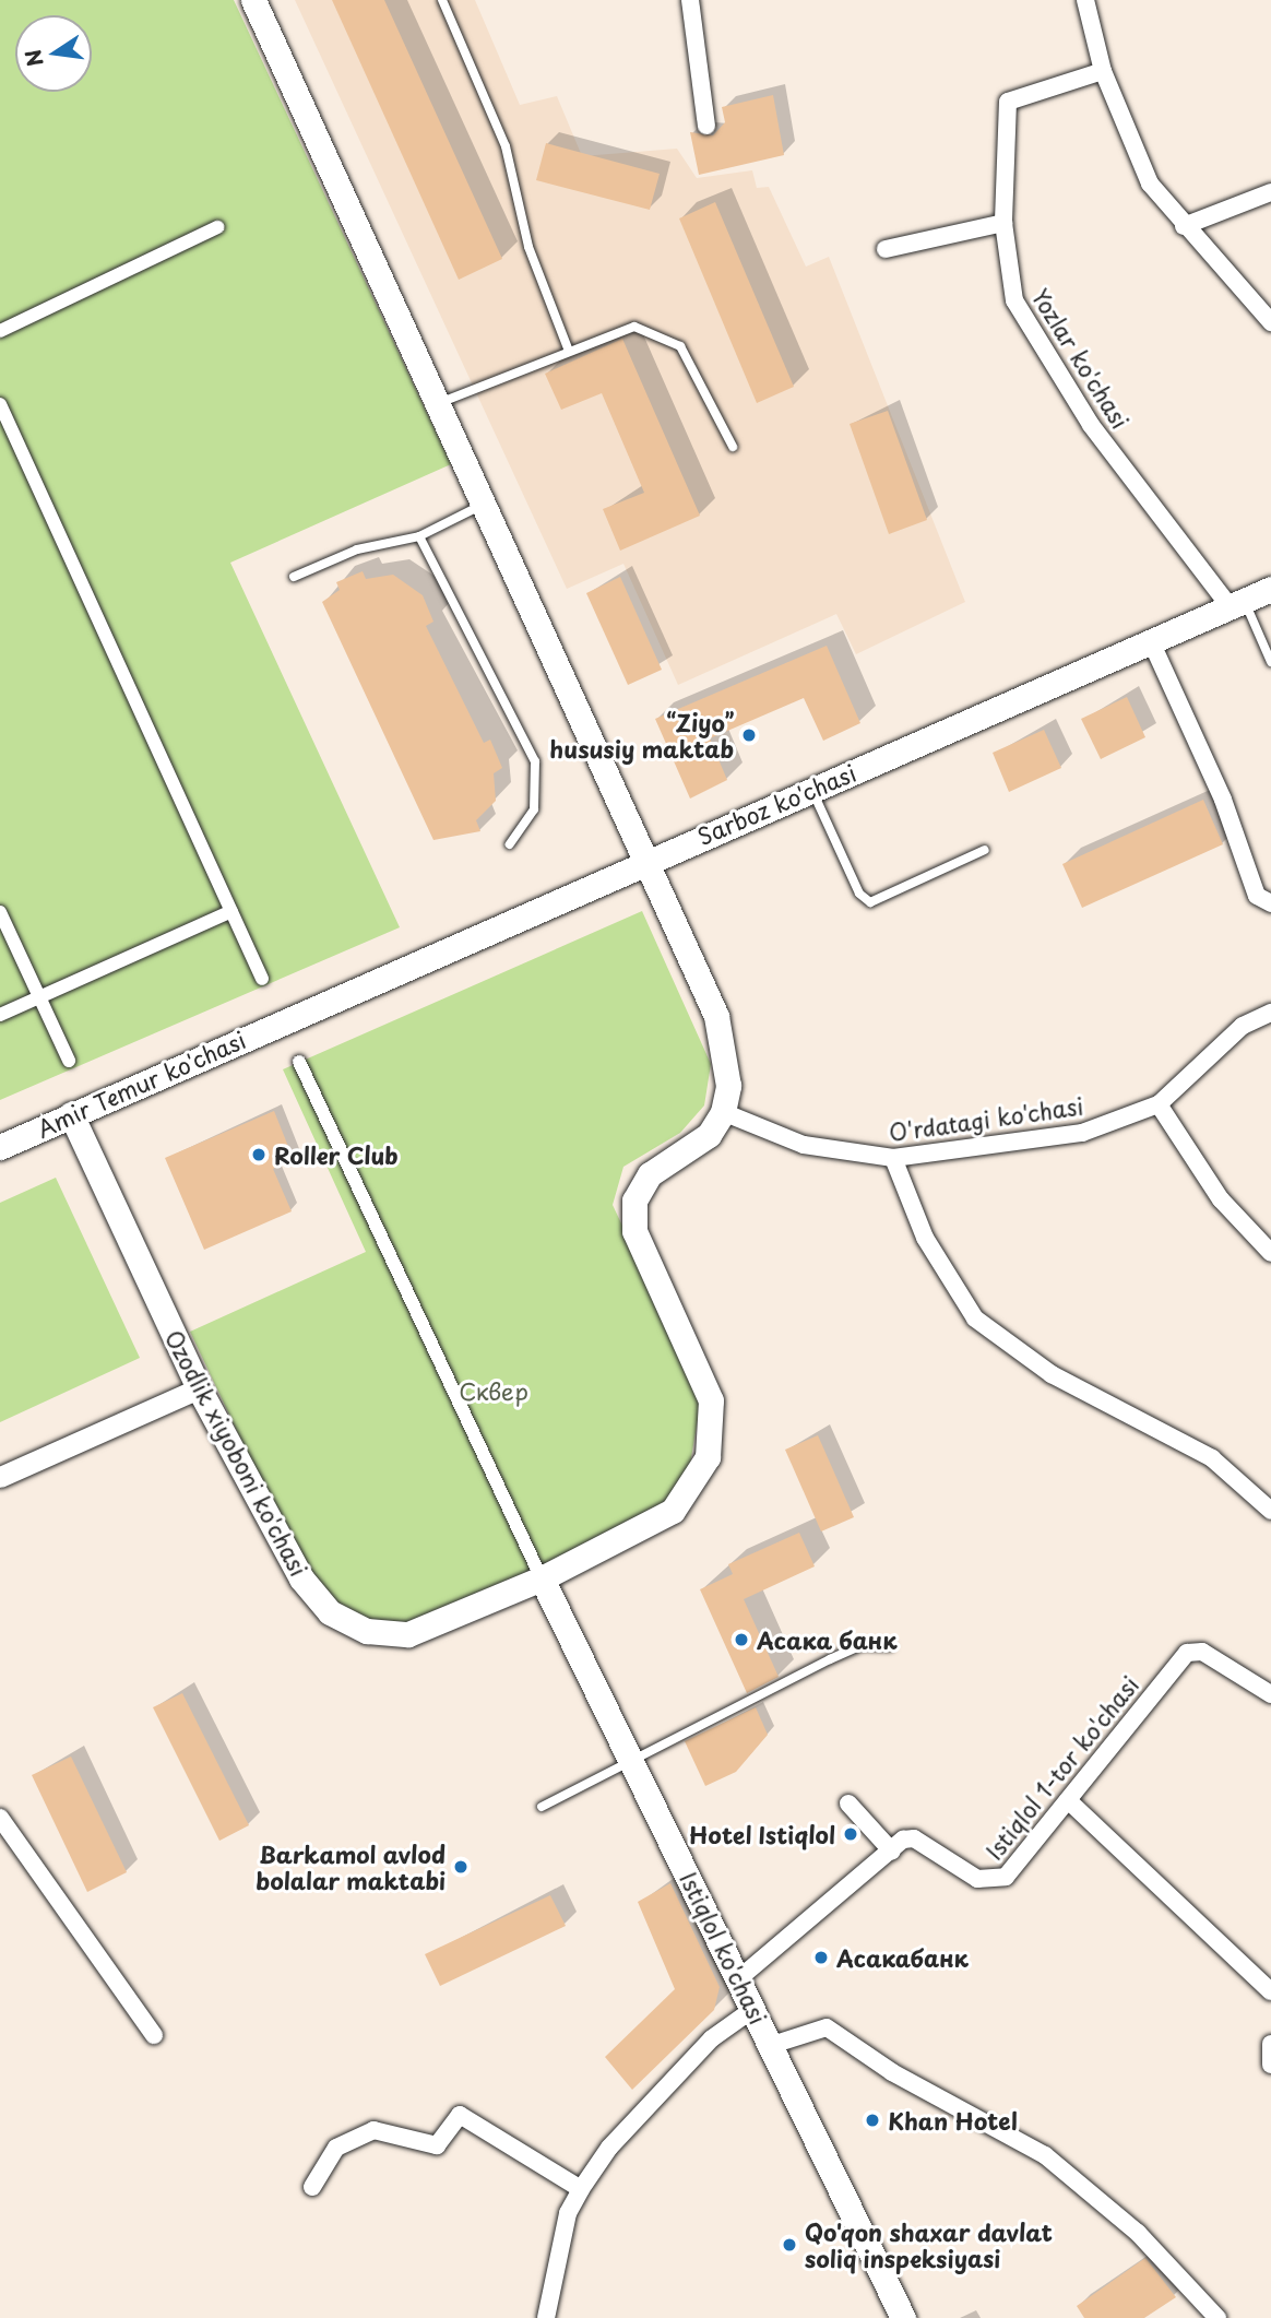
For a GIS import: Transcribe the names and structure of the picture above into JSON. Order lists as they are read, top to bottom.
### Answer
{
  "streets": {
    "main road": [
      "Sarboz ko'chasi",
      "Amir Temur ko'chasi",
      "Ozodlik xiyoboni ko'chasi",
      "Istiqlol ko'chasi"
    ],
    "street": ["Yozlar ko'chasi", "O'rdatagi ko'chasi", "Istiqlol 1-tor ko'chasi"]
  },
  "crossings": [
    ["Yozlar ko'chasi", "Sarboz ko'chasi"],
    ["Sarboz ko'chasi", "Amir Temur ko'chasi"],
    ["Amir Temur ko'chasi", "Ozodlik xiyoboni ko'chasi"],
    ["O'rdatagi ko'chasi", "Ozodlik xiyoboni ko'chasi"],
    ["Ozodlik xiyoboni ko'chasi", "Istiqlol ko'chasi"],
    ["Istiqlol 1-tor ko'chasi", "Istiqlol ko'chasi"]
  ],
  "parks": ["Сквер"],
  "places": [
    "“Ziyo” hususiy maktab",
    "Roller Club",
    "Асака банк",
    "Hotel Istiqlol",
    "Barkamol avlod bolalar maktabi",
    "Асакабанк",
    "Khan Hotel",
    "Qo'qon shaxar davlat soliq inspeksiyasi"
  ],
  "north": "left"
}
